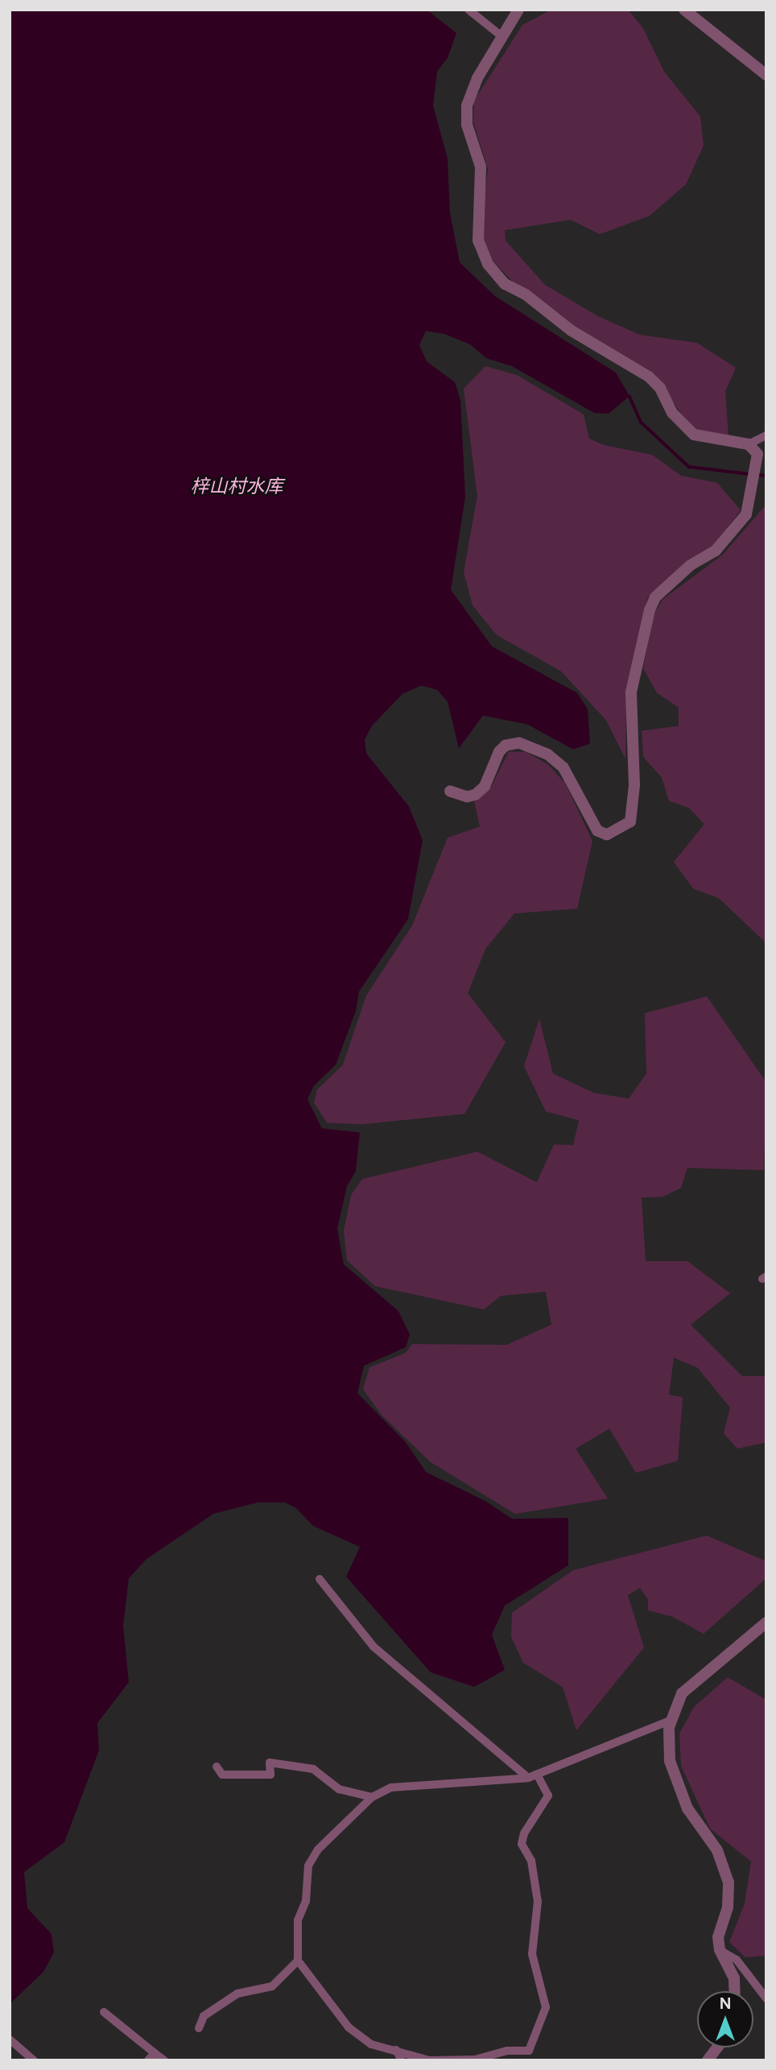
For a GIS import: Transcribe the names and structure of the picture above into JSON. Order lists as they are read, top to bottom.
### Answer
{
  "water": ["梓山村水库"],
  "north": "top"
}
